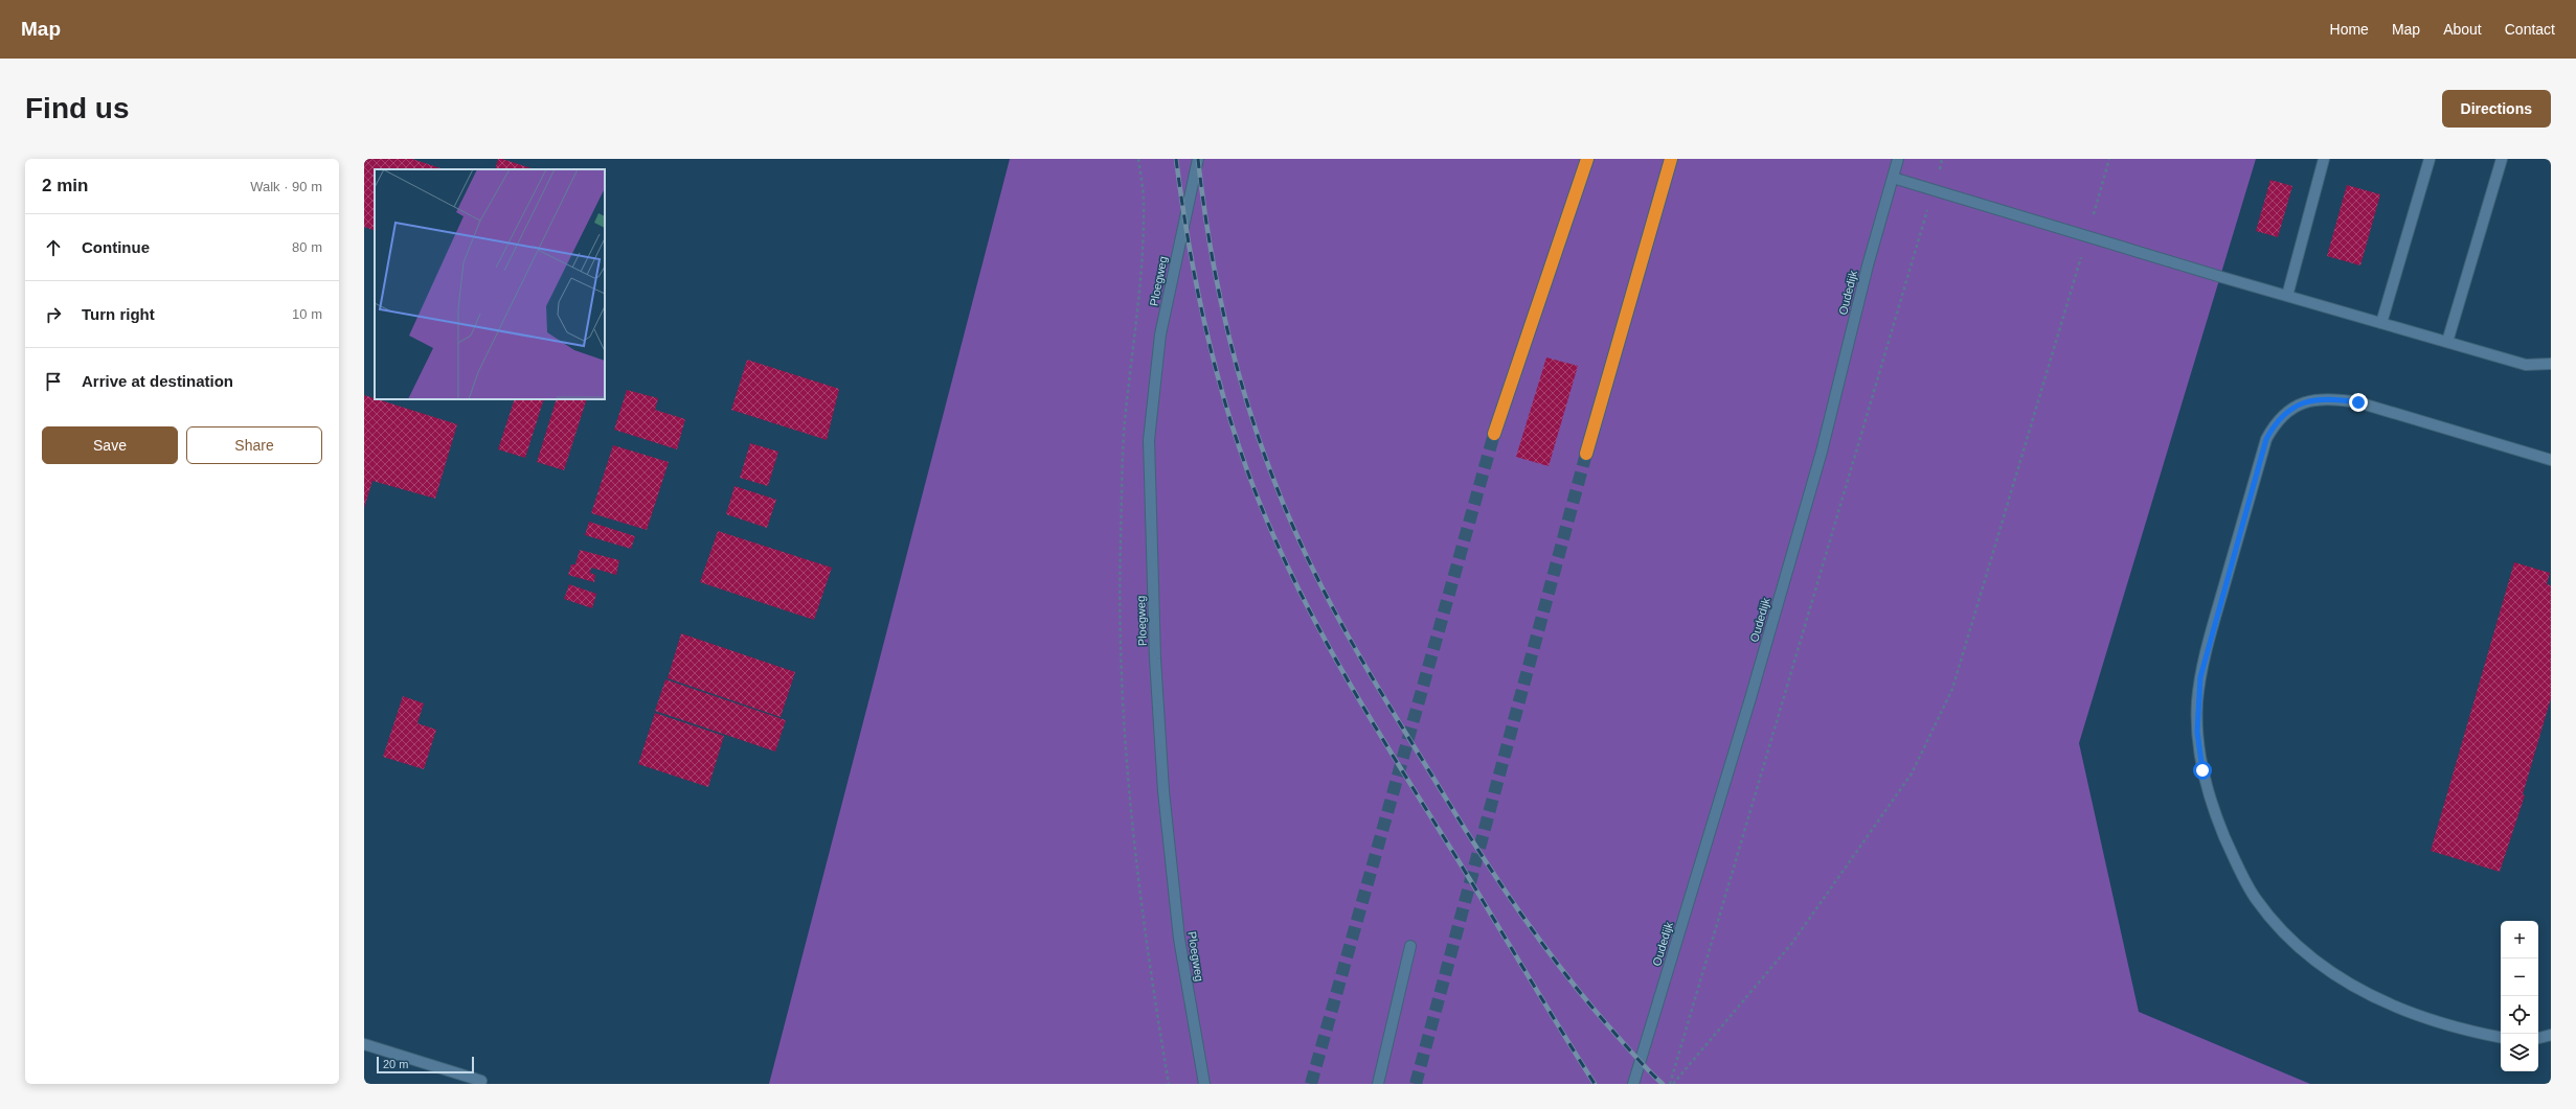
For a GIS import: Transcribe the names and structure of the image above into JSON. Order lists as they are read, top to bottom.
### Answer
{
  "streets": {
    "street": ["Ploegweg", "Oudedijk"]
  },
  "scale_bar": "20 m",
  "page": {
    "header": "Map",
    "nav": [
      "Home",
      "Map",
      "About",
      "Contact"
    ],
    "buttons": [
      "Directions",
      ["Save", "Share"]
    ],
    "title": "Find us",
    "heading": ["2 min", "Walk · 90 m"],
    "list": [
      ["Continue", "80 m"],
      ["Turn right", "10 m"],
      "Arrive at destination"
    ],
    "map_buttons": ["+", "−"],
    "scale": "20 m"
  }
}
